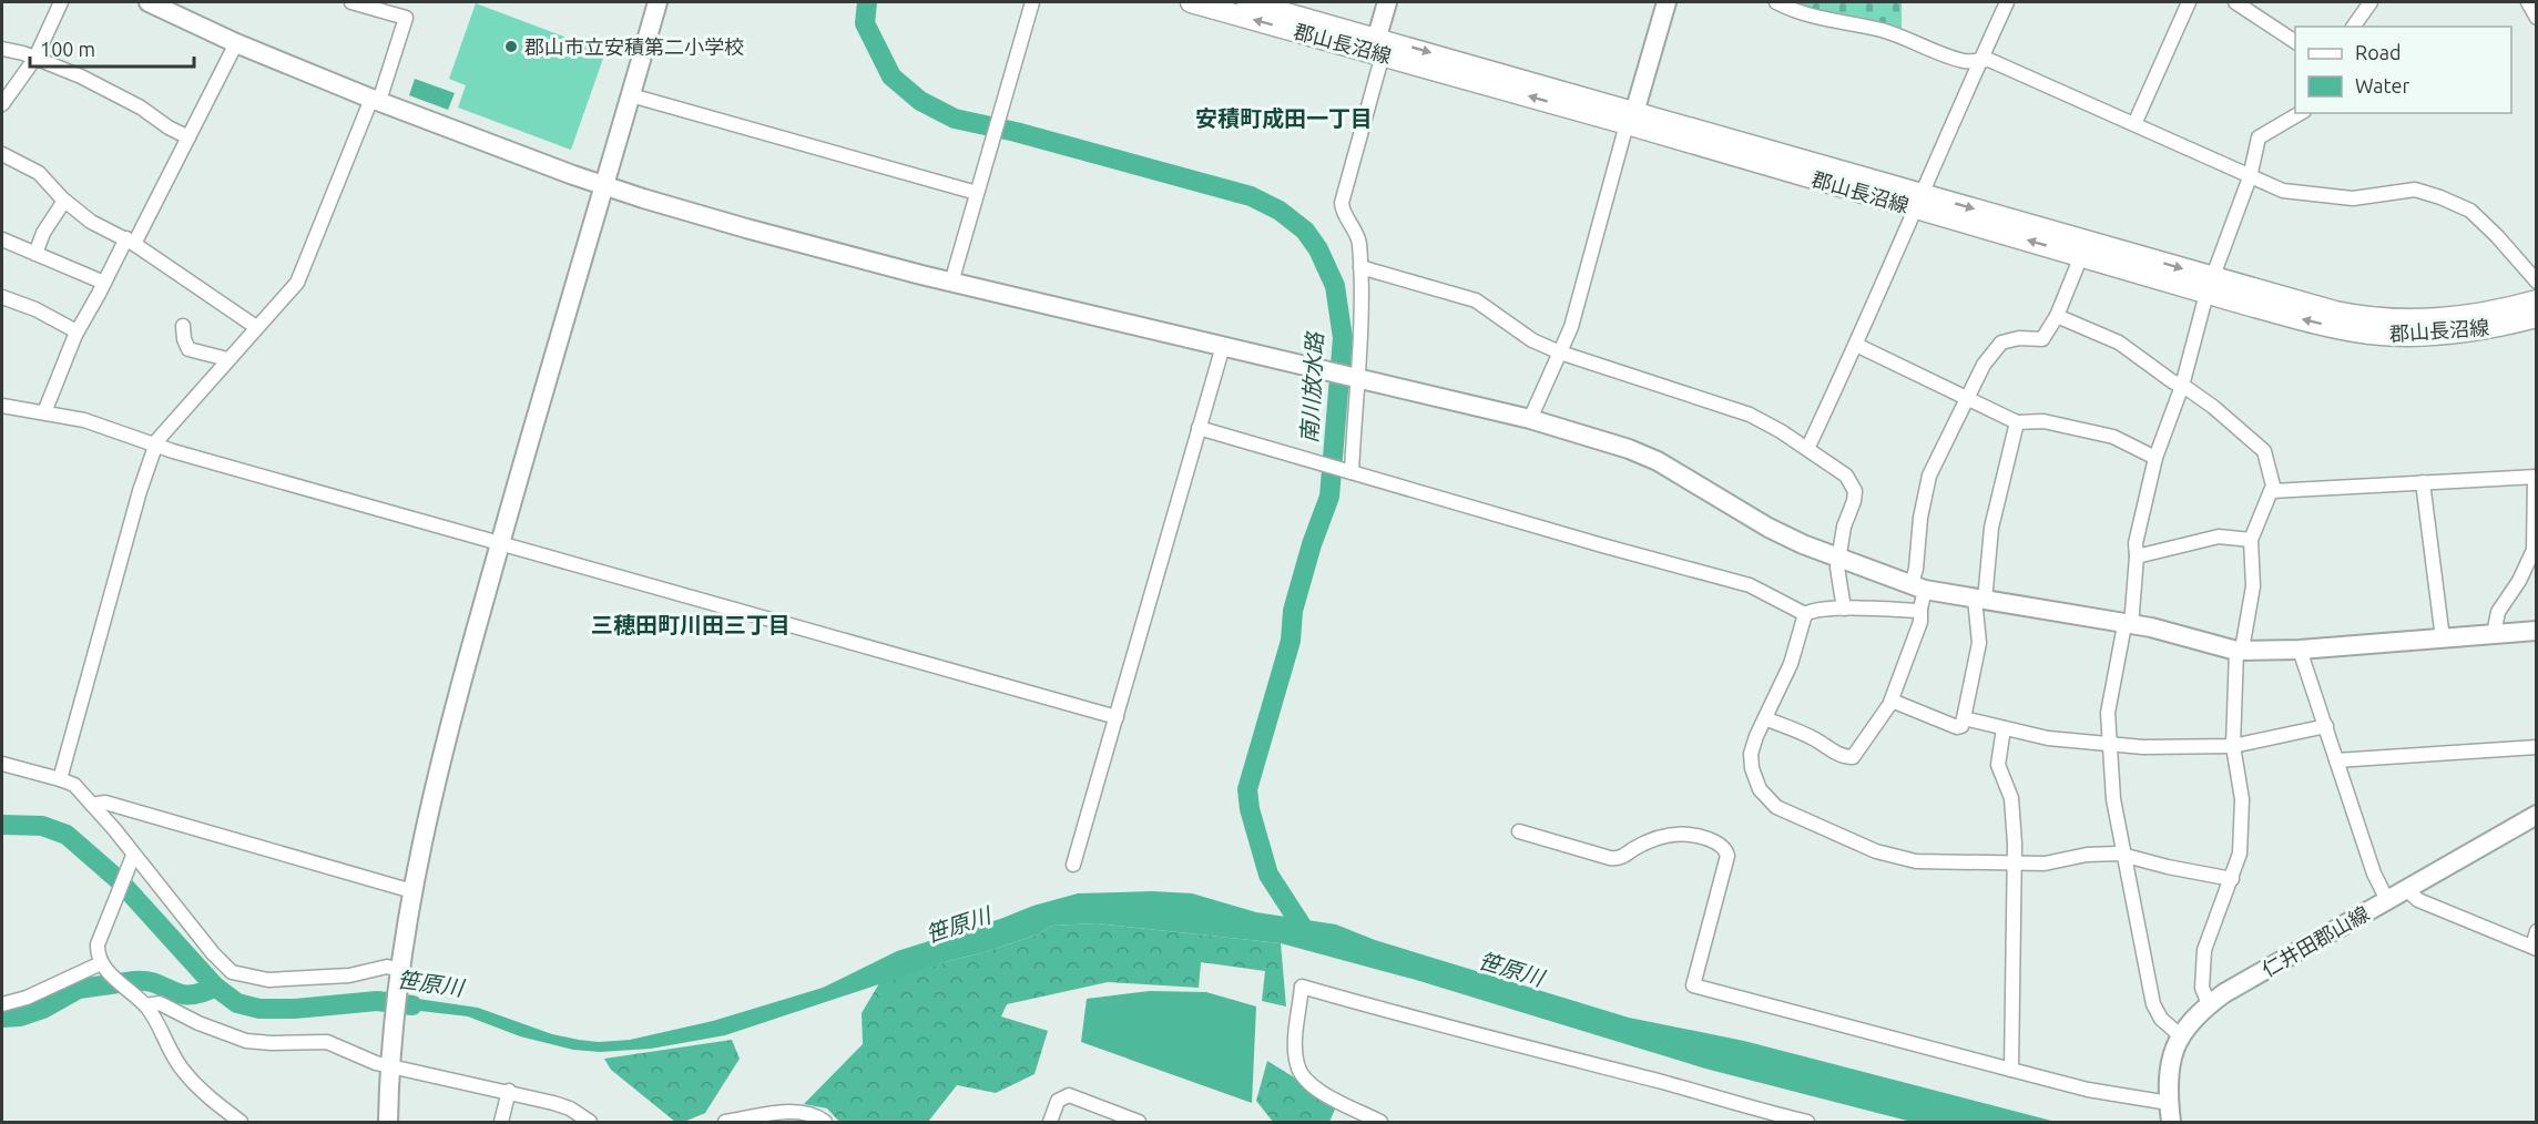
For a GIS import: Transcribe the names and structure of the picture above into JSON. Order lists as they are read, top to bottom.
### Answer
{
  "streets": {
    "main road": ["郡山長沼線"],
    "street": ["仁井田郡山線"]
  },
  "districts": ["安積町成田一丁目", "三穂田町川田三丁目"],
  "water": ["南川放水路", "笹原川"],
  "places": ["郡山市立安積第二小学校"],
  "legend": ["Road", "Water"],
  "scale_bar": "100 m"
}
